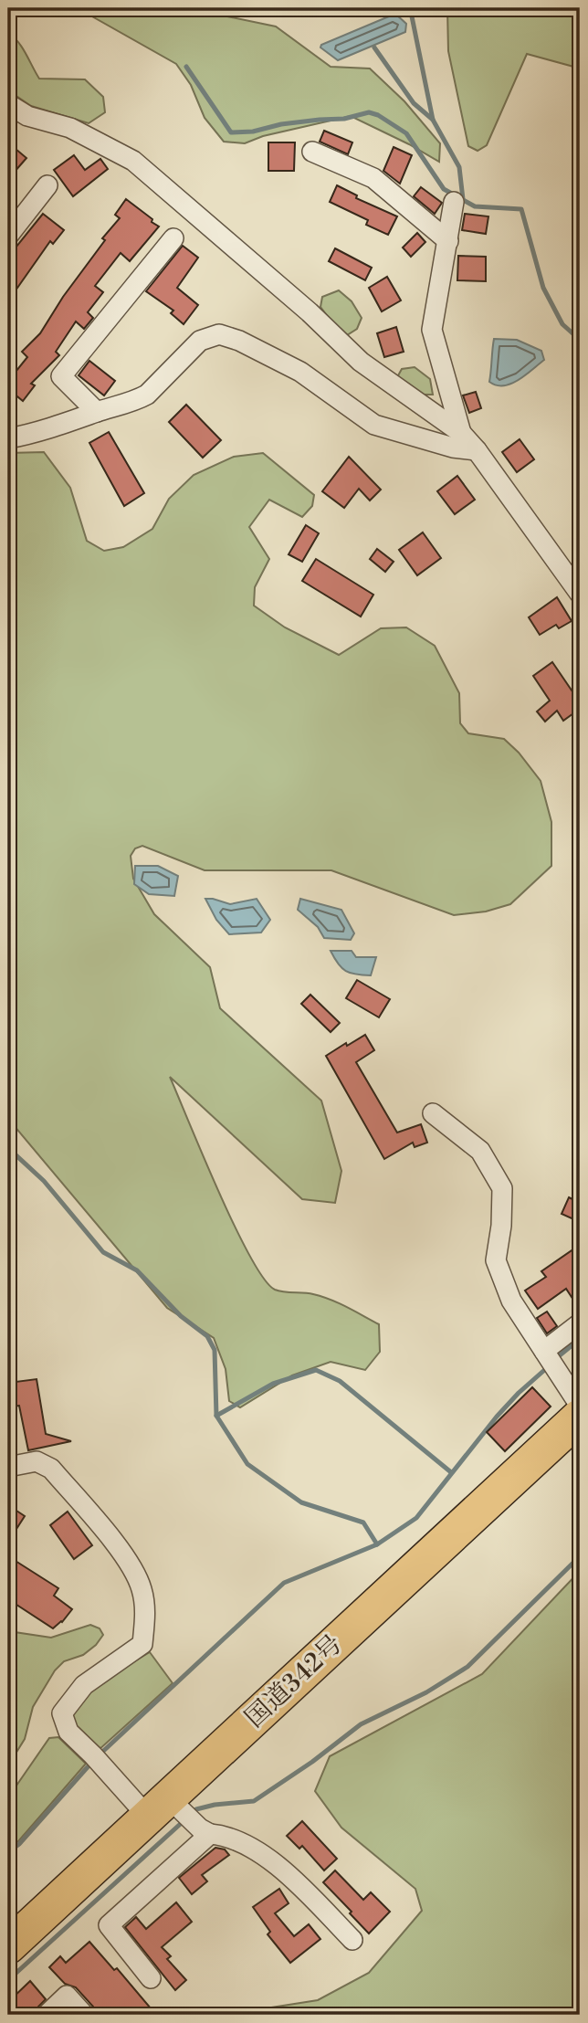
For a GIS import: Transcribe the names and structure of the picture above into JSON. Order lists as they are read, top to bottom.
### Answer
{
  "streets": {
    "highway": ["国道342号"]
  }
}
